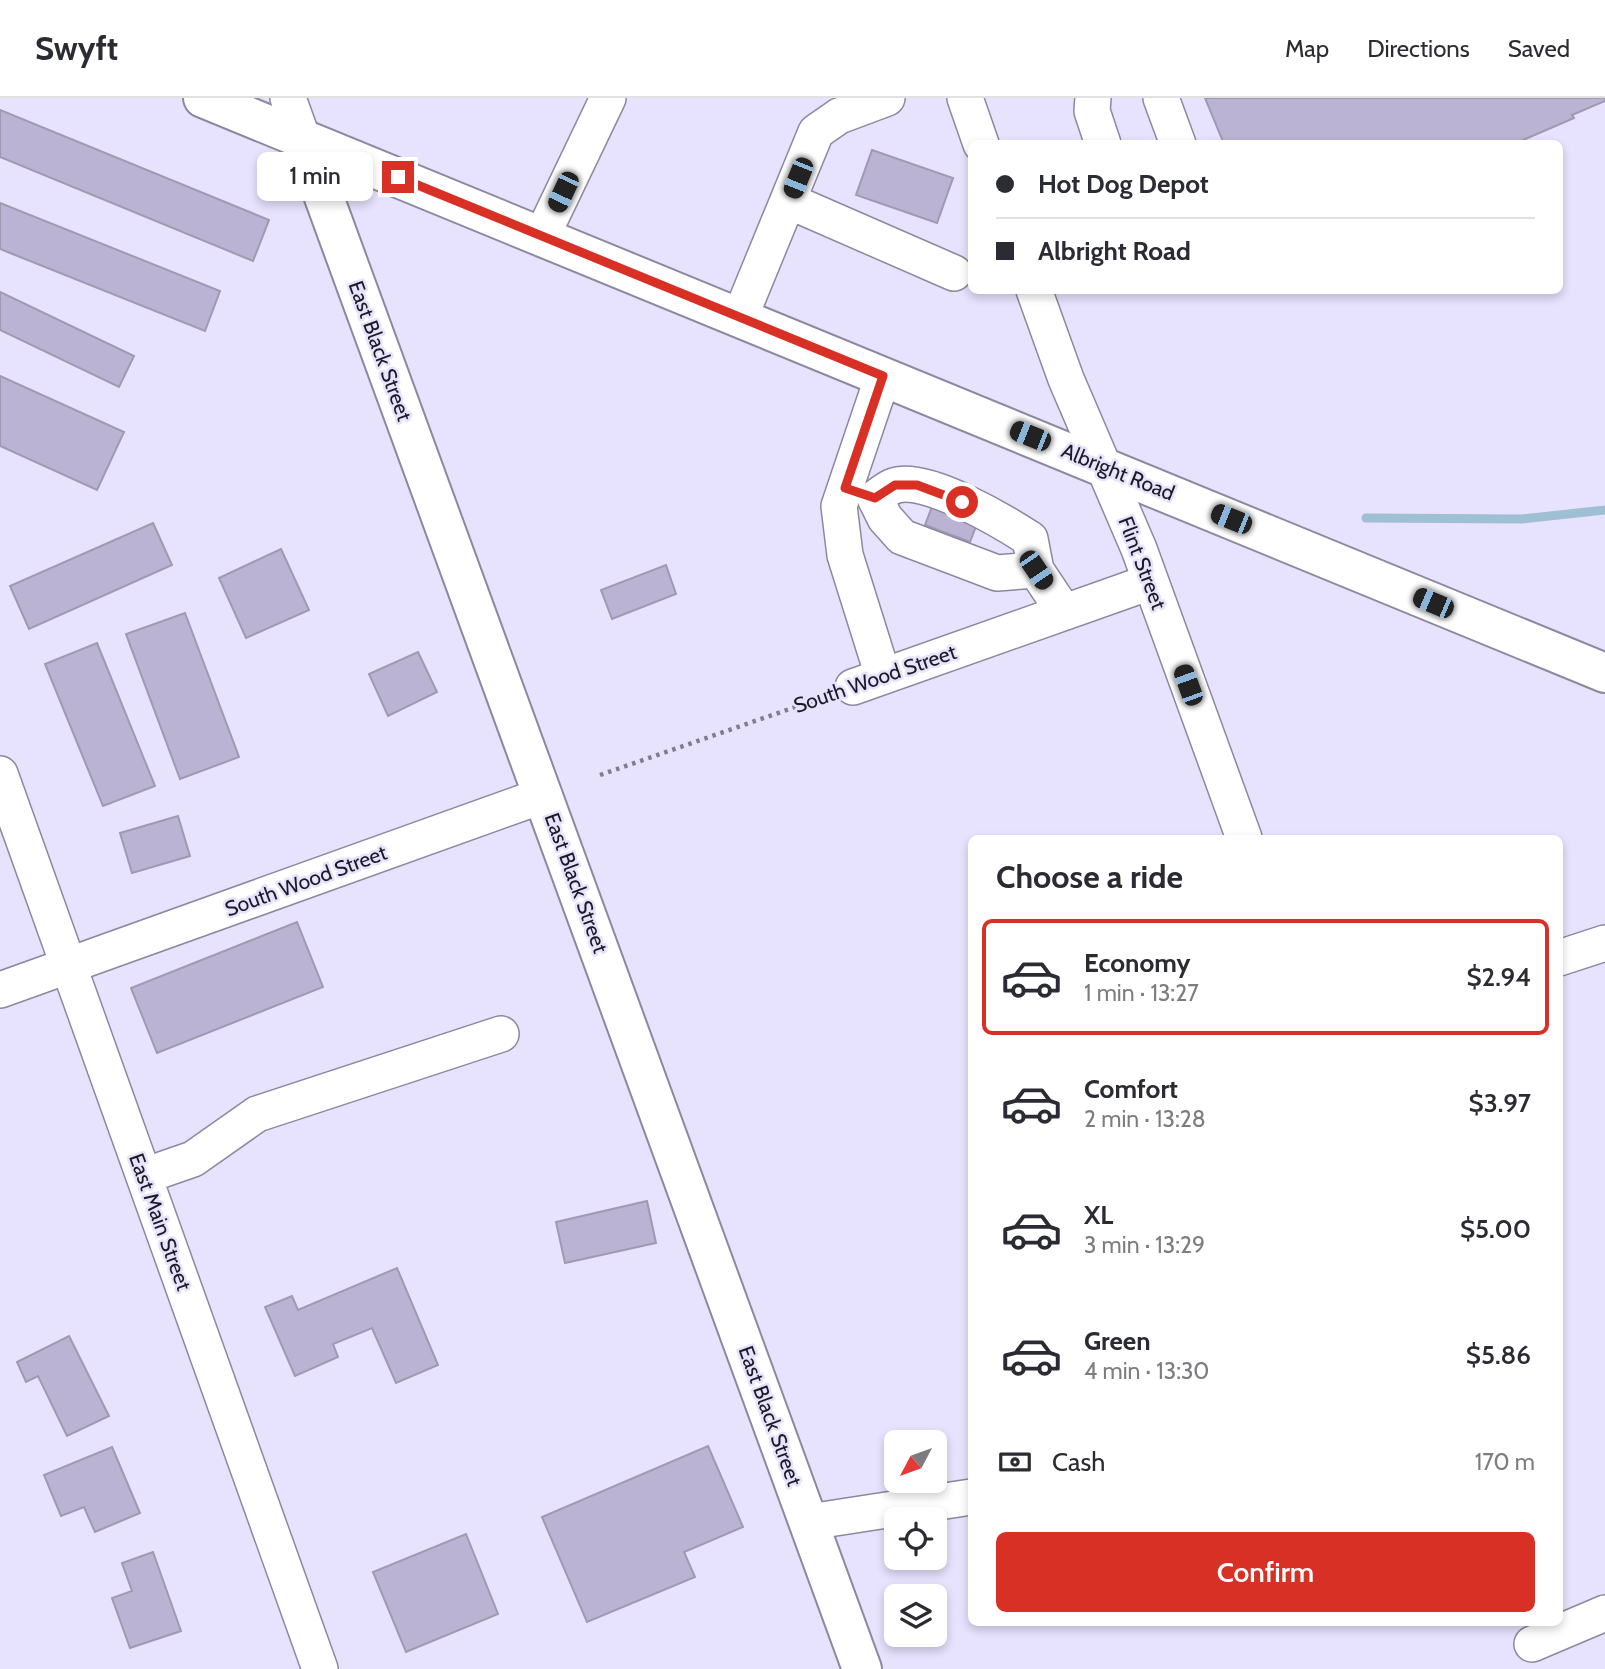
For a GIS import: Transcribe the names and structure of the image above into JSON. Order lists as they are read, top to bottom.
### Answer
{
  "streets": {
    "main road": ["East Black Street", "Albright Road"],
    "street": ["Flint Street", "South Wood Street", "East Main Street"]
  },
  "crossings": [
    ["East Black Street", "Albright Road"],
    ["East Black Street", "South Wood Street"],
    ["Albright Road", "Flint Street"],
    ["Flint Street", "South Wood Street"],
    ["South Wood Street", "East Main Street"]
  ],
  "north": "bottom left",
  "page": {
    "header": "Swyft",
    "nav": ["Map", "Directions", "Saved"],
    "banner": ["Hot Dog Depot", "Albright Road"],
    "bubble": "1 min",
    "heading": "Choose a ride",
    "list": [
      {
        "name": "Economy",
        "note": "1 min · 13:27",
        "value": "$2.94"
      },
      {
        "name": "Comfort",
        "note": "2 min · 13:28",
        "value": "$3.97"
      },
      {
        "name": "XL",
        "note": "3 min · 13:29",
        "value": "$5.00"
      },
      {
        "name": "Green",
        "note": "4 min · 13:30",
        "value": "$5.86"
      }
    ],
    "pay": ["Cash", "170 m"],
    "buttons": "Confirm"
  }
}
